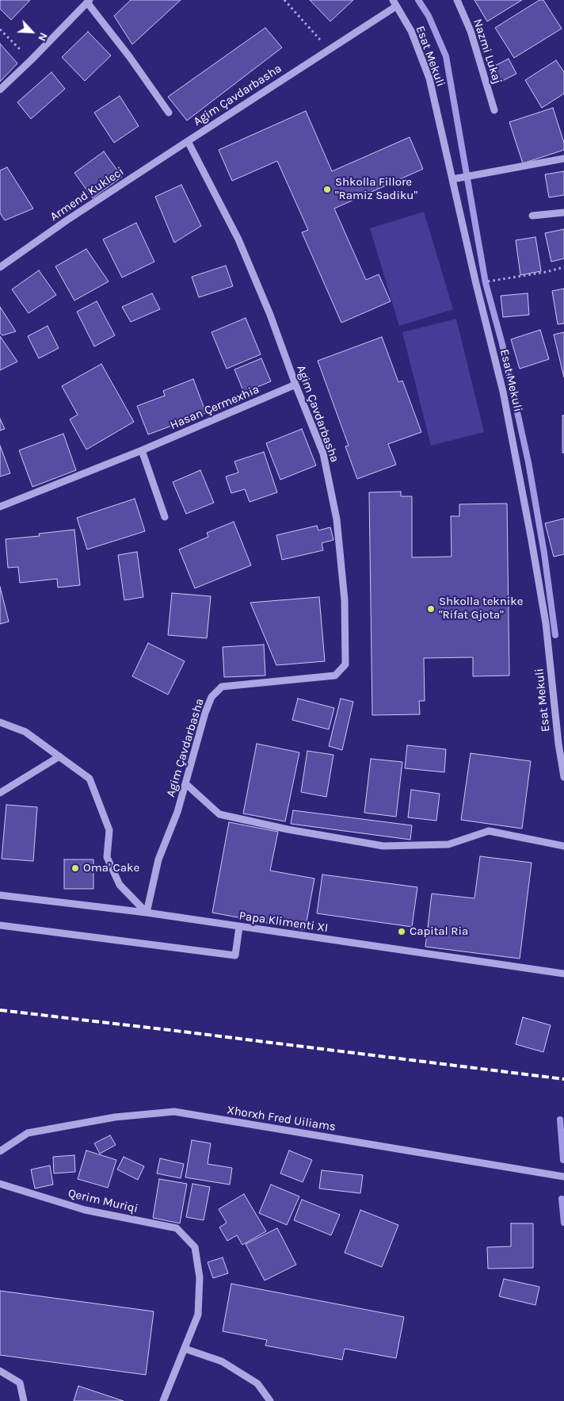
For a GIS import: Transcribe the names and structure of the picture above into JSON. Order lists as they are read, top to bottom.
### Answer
{
  "streets": {
    "street": [
      "Nazmi Lukaj",
      "Esat Mekuli",
      "Agim Çavdarbasha",
      "Armend Kukleci",
      "Hasan Çermexhia",
      "Papa Klimenti XI",
      "Xhorxh Fred Uiliams",
      "Qerim Muriqi"
    ]
  },
  "crossings": [
    ["Esat Mekuli", "Agim Çavdarbasha"],
    ["Agim Çavdarbasha", "Armend Kukleci"],
    ["Agim Çavdarbasha", "Hasan Çermexhia"],
    ["Agim Çavdarbasha", "Papa Klimenti XI"]
  ],
  "places": [
    "Shkolla Fillore \"Ramiz Sadiku\"",
    "Shkolla teknike \"Rifat Gjota\"",
    "Oma' Cake",
    "Capital Ria"
  ],
  "north": "bottom right"
}
